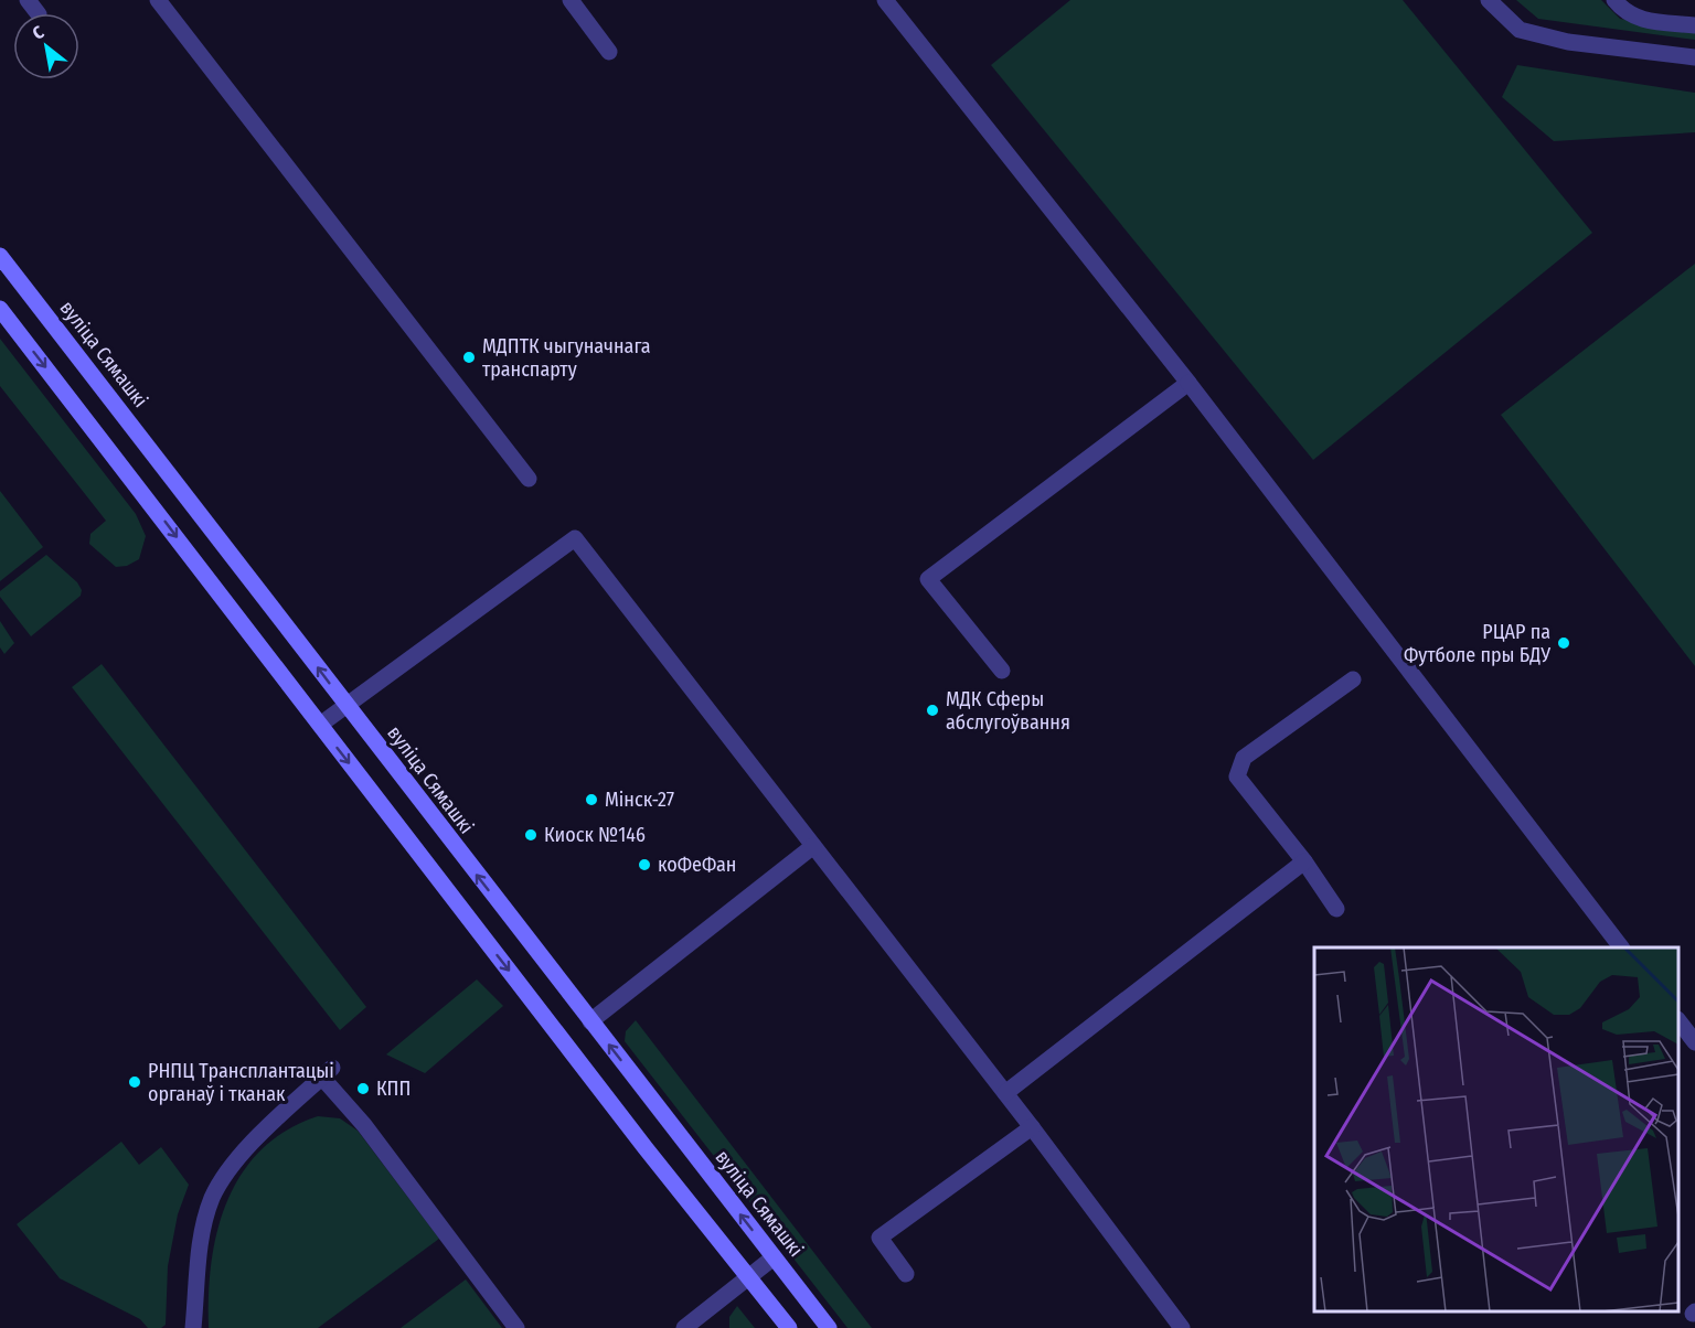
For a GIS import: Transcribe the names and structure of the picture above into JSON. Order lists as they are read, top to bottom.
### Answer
{
  "streets": {
    "main road": ["вуліца Сямашкі"]
  },
  "places": [
    "МДПТК чыгуначнага транспарту",
    "РЦАР па Футболе пры БДУ",
    "МДК Сферы абслугоўвання",
    "Мінск-27",
    "Киоск №146",
    "коФеФан",
    "РНПЦ Трансплантацыі органаў і тканак",
    "КПП"
  ],
  "north": "top left"
}
